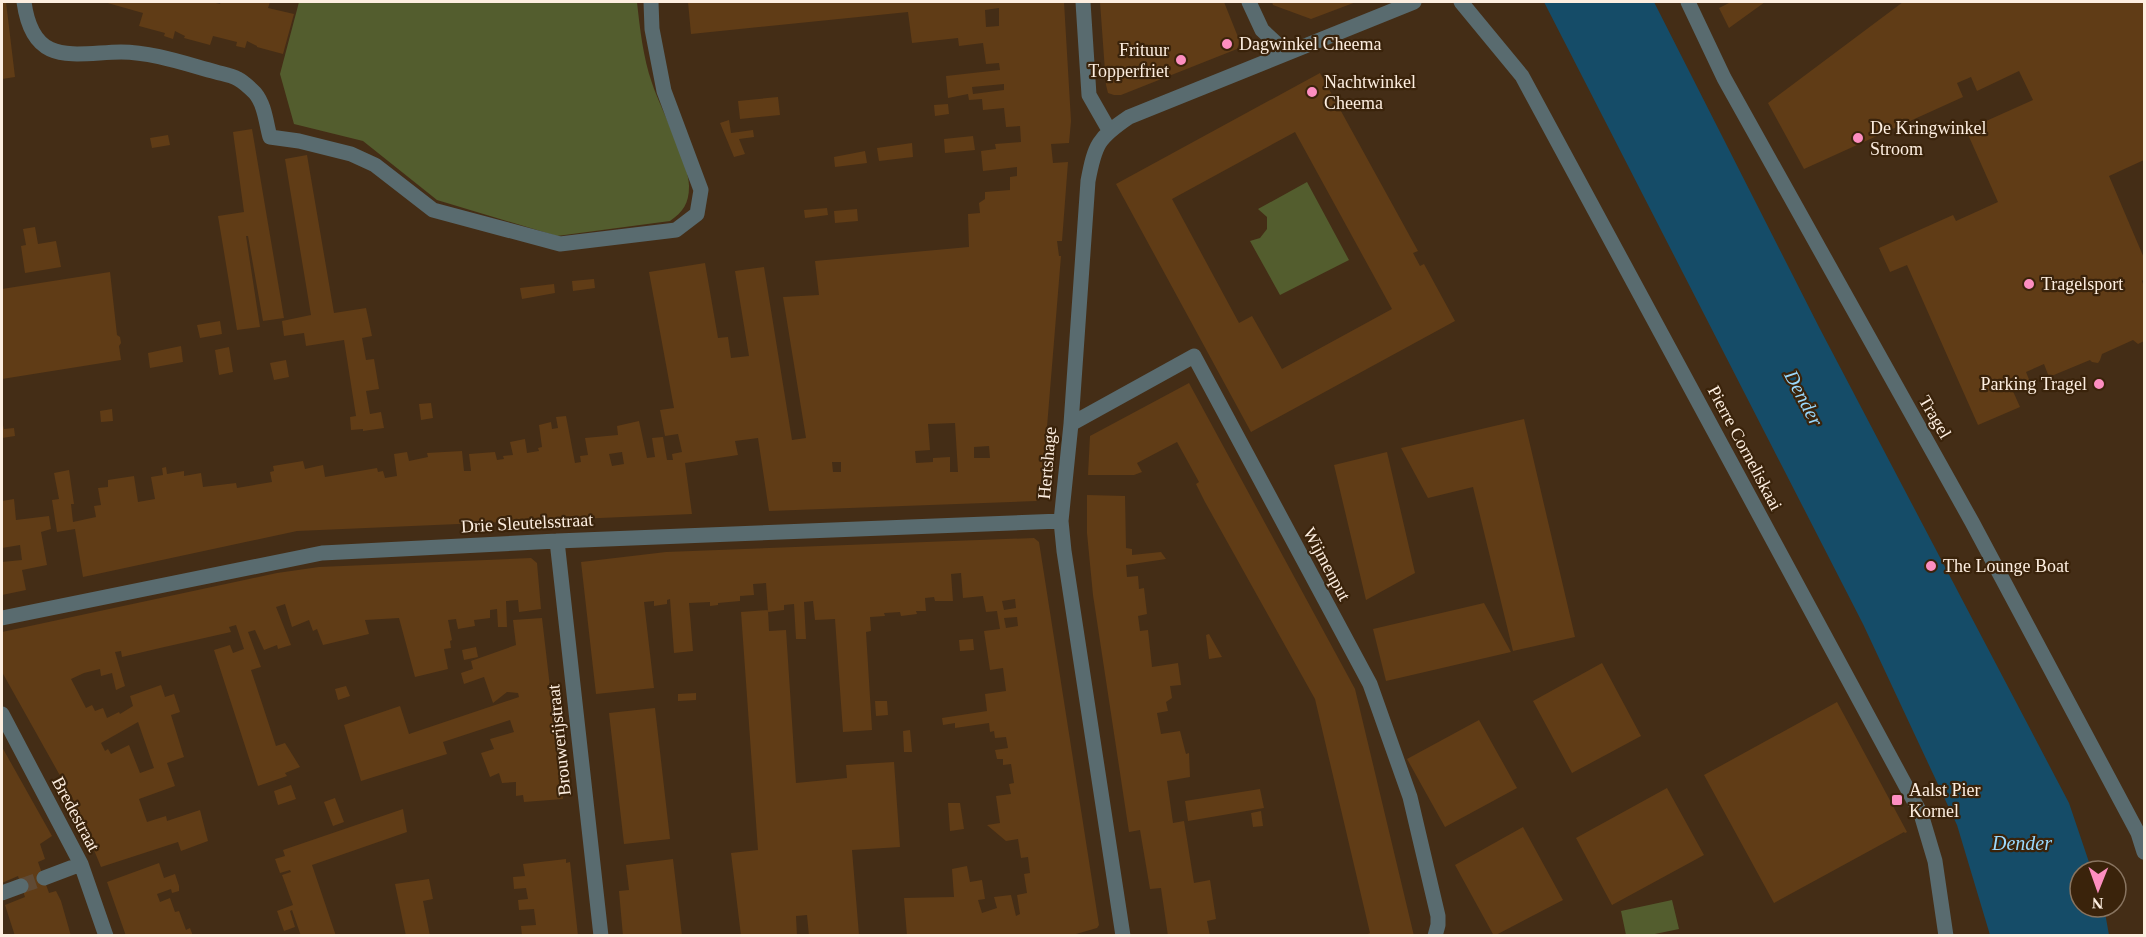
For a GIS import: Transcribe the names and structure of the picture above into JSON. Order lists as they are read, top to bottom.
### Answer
{
  "streets": {
    "street": [
      "Tragel",
      "Pierre Corneliskaai",
      "Hertshage",
      "Drie Sleutelsstraat",
      "Wijmenput",
      "Brouwerijstraat",
      "Bredestraat"
    ]
  },
  "crossings": [
    ["Hertshage", "Drie Sleutelsstraat"],
    ["Hertshage", "Wijmenput"],
    ["Drie Sleutelsstraat", "Brouwerijstraat"]
  ],
  "water": ["Dender"],
  "places": {
    "other": [
      "Dagwinkel Cheema",
      "Frituur Topperfriet",
      "Nachtwinkel Cheema",
      "De Kringwinkel Stroom",
      "Tragelsport",
      "Parking Tragel",
      "The Lounge Boat"
    ],
    "transit": ["Aalst Pier Kornel"]
  },
  "north": "bottom"
}
